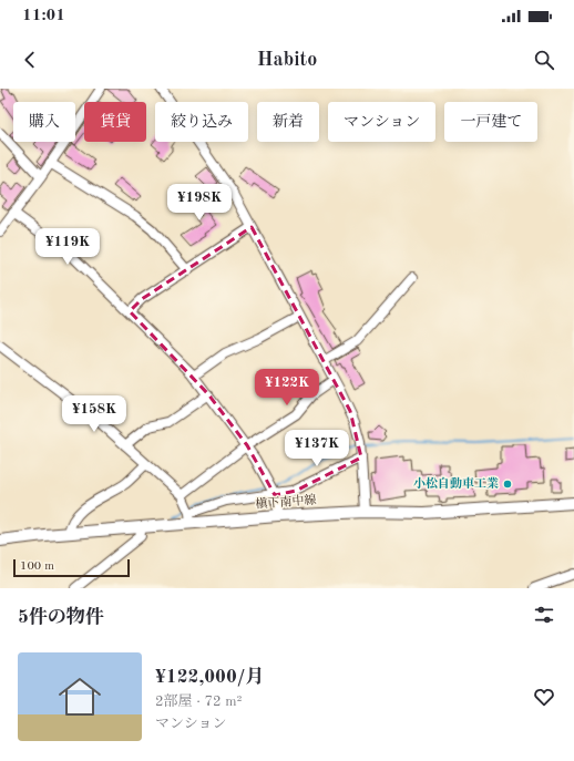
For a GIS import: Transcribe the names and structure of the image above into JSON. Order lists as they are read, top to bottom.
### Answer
{
  "streets": {
    "main road": ["槇下南中線"]
  },
  "places": ["小松自動車工業"],
  "scale_bar": "100 m",
  "page": {
    "status": "11:01",
    "header": "Habito",
    "chip": [
      "購入",
      "賃貸",
      "絞り込み",
      "新着",
      "マンション",
      "一戸建て"
    ],
    "price": [
      "¥198K",
      "¥119K",
      "¥122K",
      "¥158K",
      "¥137K"
    ],
    "scale": "100 m",
    "heading": "5件の物件",
    "list": [
      {
        "name": "¥122,000/月",
        "note": "2部屋 · 72 m² · マンション"
      }
    ]
  }
}
